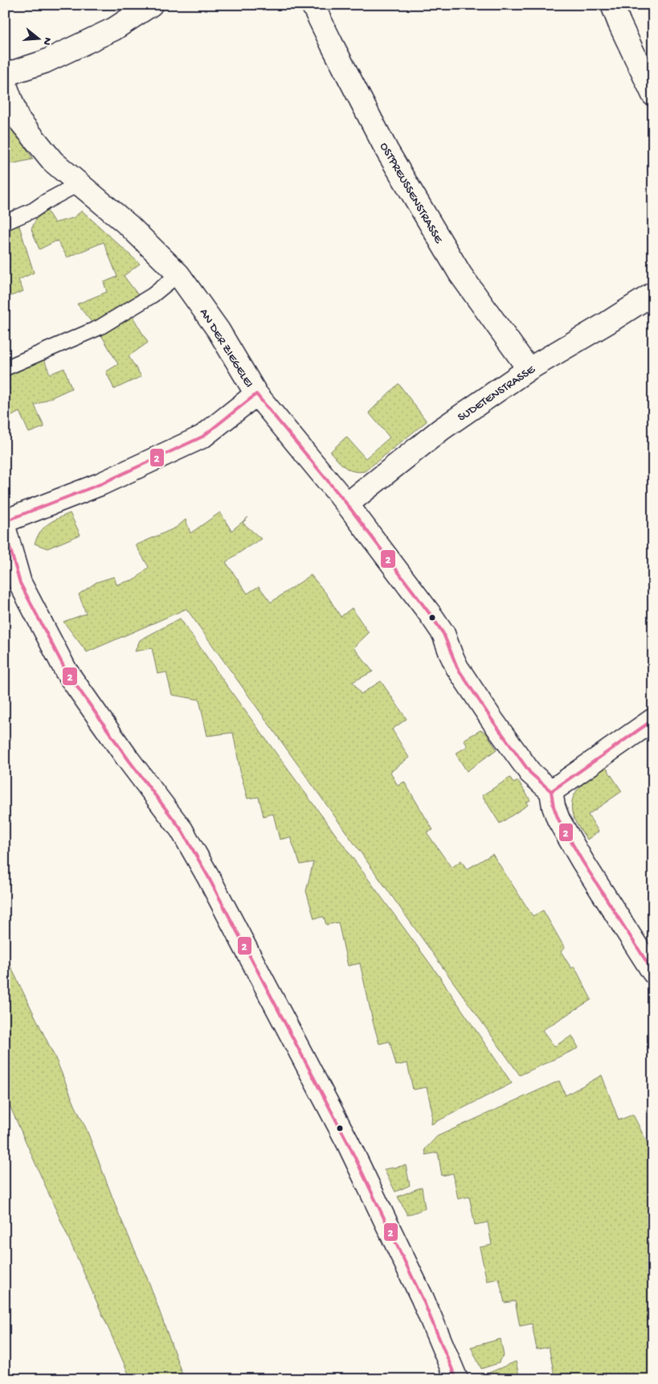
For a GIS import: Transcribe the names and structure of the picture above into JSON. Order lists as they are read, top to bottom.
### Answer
{
  "streets": {
    "street": ["OSTPREUSSENSTRASSE", "AN DER ZIEGELEI", "SUDETENSTRASSE"]
  },
  "crossings": [
    ["OSTPREUSSENSTRASSE", "SUDETENSTRASSE"],
    ["AN DER ZIEGELEI", "SUDETENSTRASSE"]
  ],
  "lines": ["transit line 2"],
  "north": "right"
}
